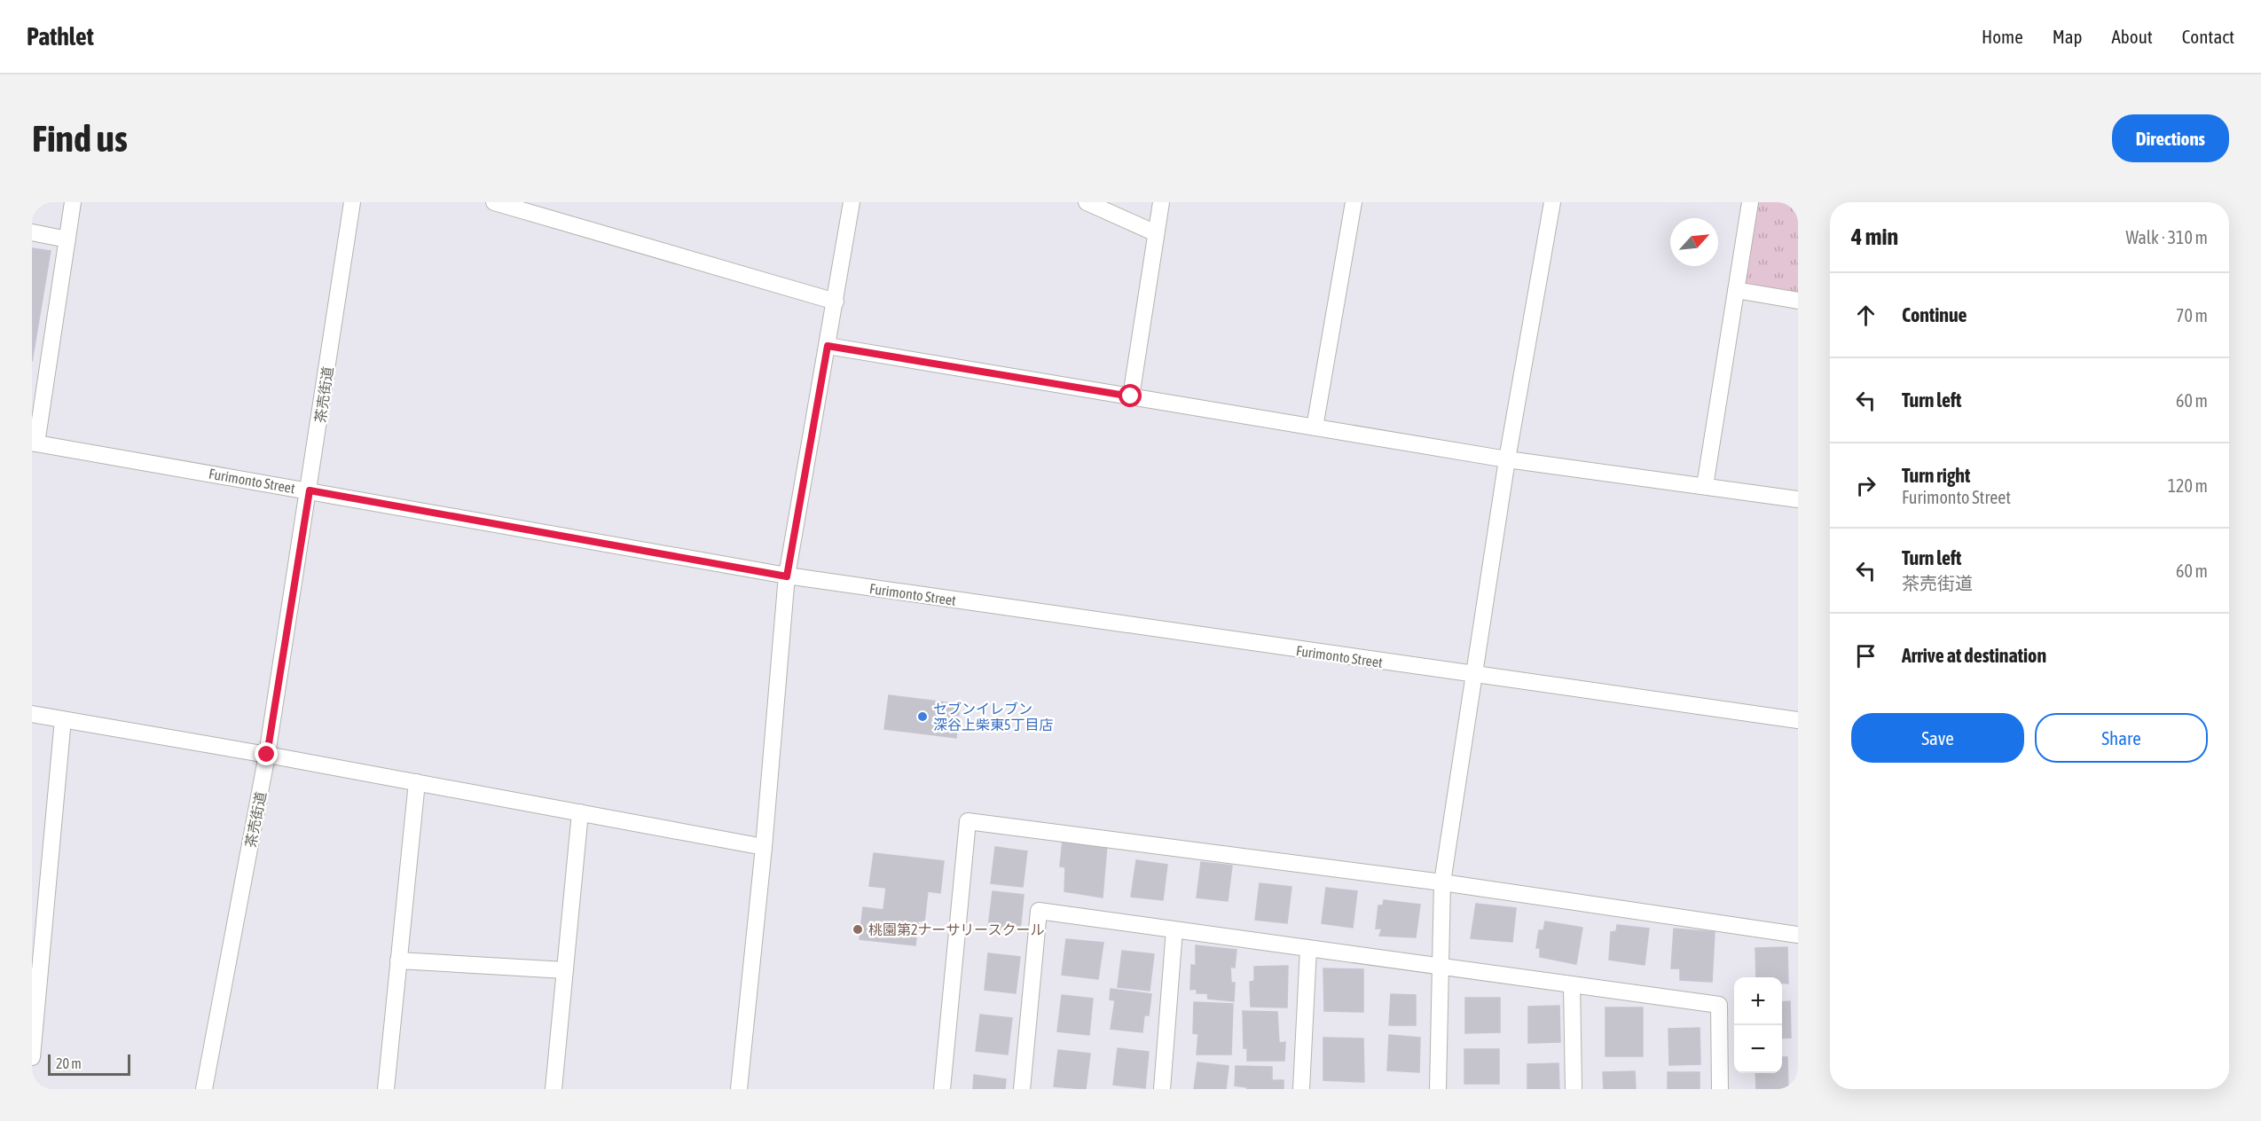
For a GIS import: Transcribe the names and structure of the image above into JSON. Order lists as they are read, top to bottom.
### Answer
{
  "streets": {
    "street": ["茶売街道", "Furimonto Street"]
  },
  "crossings": [
    ["茶売街道", "Furimonto Street"]
  ],
  "places": ["セブンイレブン 深谷上柴東5丁目店", "桃園第2ナーサリースクール"],
  "scale_bar": "20 m",
  "north": "top right",
  "page": {
    "header": "Pathlet",
    "nav": [
      "Home",
      "Map",
      "About",
      "Contact"
    ],
    "buttons": [
      "Directions",
      ["Save", "Share"]
    ],
    "title": "Find us",
    "heading": ["4 min", "Walk · 310 m"],
    "list": [
      ["Continue", "70 m"],
      ["Turn left", "60 m"],
      ["Turn right", "Furimonto Street", "120 m"],
      ["Turn left", "茶売街道", "60 m"],
      "Arrive at destination"
    ],
    "map_buttons": ["+", "−"],
    "scale": "20 m"
  }
}
